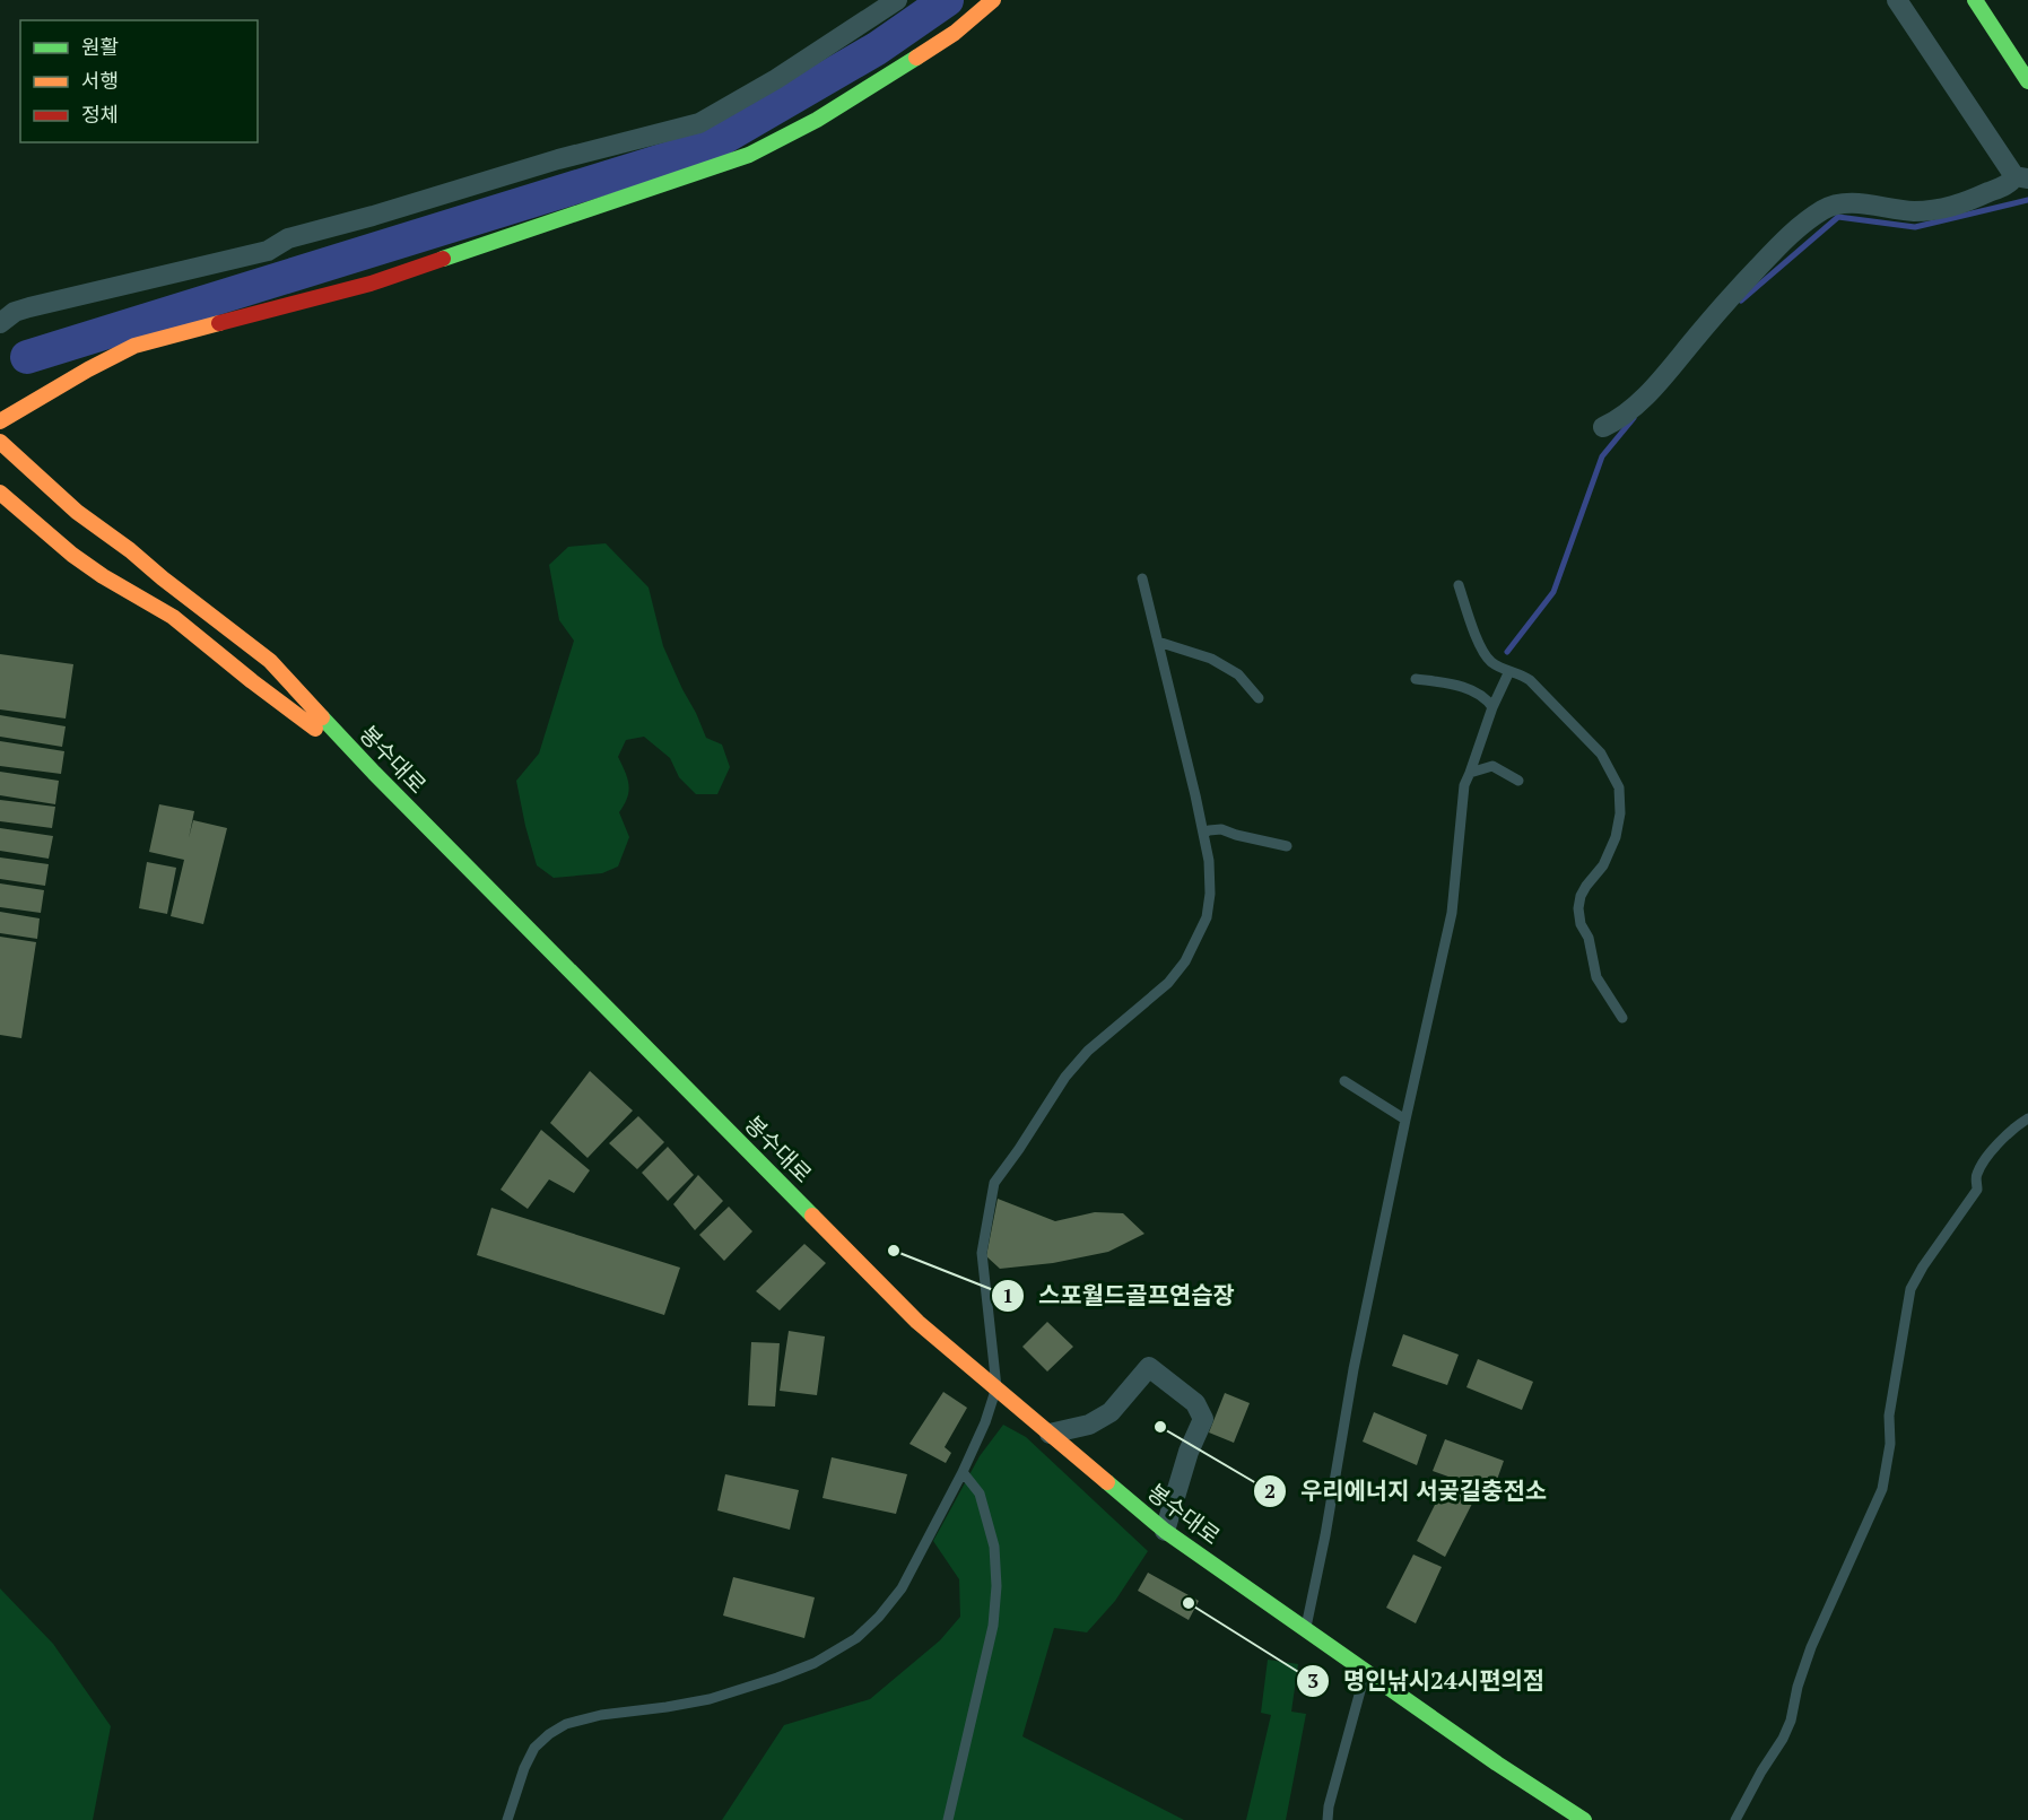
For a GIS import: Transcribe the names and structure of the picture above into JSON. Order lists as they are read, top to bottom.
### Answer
{
  "streets": {
    "main road": ["봉수대로"]
  },
  "places": ["스포월드골프연습장", "우리에너지 서곶길충전소", "명인낚시24시편의점"],
  "legend": ["원활", "서행", "정체"]
}
